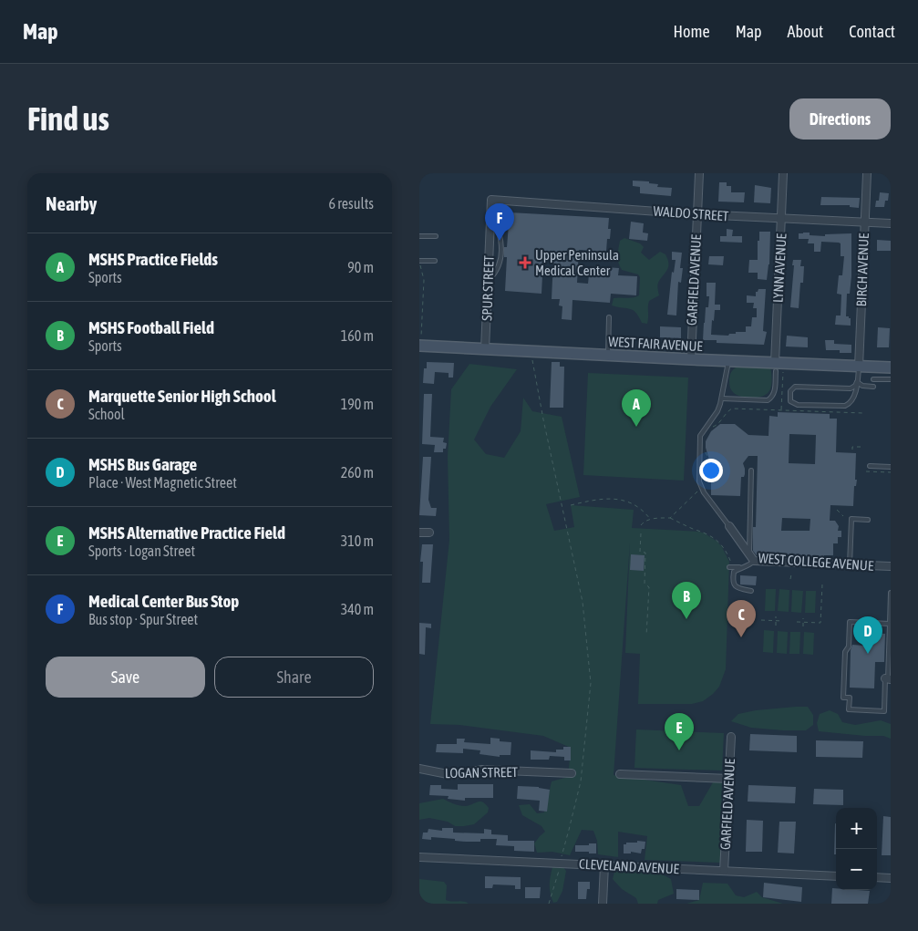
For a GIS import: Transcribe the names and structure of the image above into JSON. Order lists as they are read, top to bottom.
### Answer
{
  "streets": {
    "street": [
      "WALDO STREET",
      "LYNN AVENUE",
      "BIRCH AVENUE",
      "GARFIELD AVENUE",
      "SPUR STREET",
      "WEST FAIR AVENUE",
      "WEST COLLEGE AVENUE",
      "LOGAN STREET",
      "CLEVELAND AVENUE"
    ]
  },
  "crossings": [
    ["WALDO STREET", "LYNN AVENUE"],
    ["WALDO STREET", "BIRCH AVENUE"],
    ["WALDO STREET", "GARFIELD AVENUE"],
    ["WALDO STREET", "SPUR STREET"],
    ["LYNN AVENUE", "WEST FAIR AVENUE"],
    ["BIRCH AVENUE", "WEST FAIR AVENUE"],
    ["GARFIELD AVENUE", "WEST FAIR AVENUE"],
    ["GARFIELD AVENUE", "CLEVELAND AVENUE"],
    ["SPUR STREET", "WEST FAIR AVENUE"]
  ],
  "places": {
    "health": ["Upper Peninsula Medical Center"]
  },
  "page": {
    "header": "Map",
    "nav": [
      "Home",
      "Map",
      "About",
      "Contact"
    ],
    "buttons": [
      "Directions",
      ["Save", "Share"]
    ],
    "title": "Find us",
    "heading": ["Nearby", "6 results"],
    "pins": [
      "F",
      "A",
      "B",
      "C",
      "D",
      "E"
    ],
    "list": [
      {
        "mark": "A",
        "name": "MSHS Practice Fields",
        "note": "Sports",
        "value": "90 m"
      },
      {
        "mark": "B",
        "name": "MSHS Football Field",
        "note": "Sports",
        "value": "160 m"
      },
      {
        "mark": "C",
        "name": "Marquette Senior High School",
        "note": "School",
        "value": "190 m"
      },
      {
        "mark": "D",
        "name": "MSHS Bus Garage",
        "note": "Place · West Magnetic Street",
        "value": "260 m"
      },
      {
        "mark": "E",
        "name": "MSHS Alternative Practice Field",
        "note": "Sports · Logan Street",
        "value": "310 m"
      },
      {
        "mark": "F",
        "name": "Medical Center Bus Stop",
        "note": "Bus stop · Spur Street",
        "value": "340 m"
      }
    ],
    "map_buttons": ["+", "−"]
  }
}
